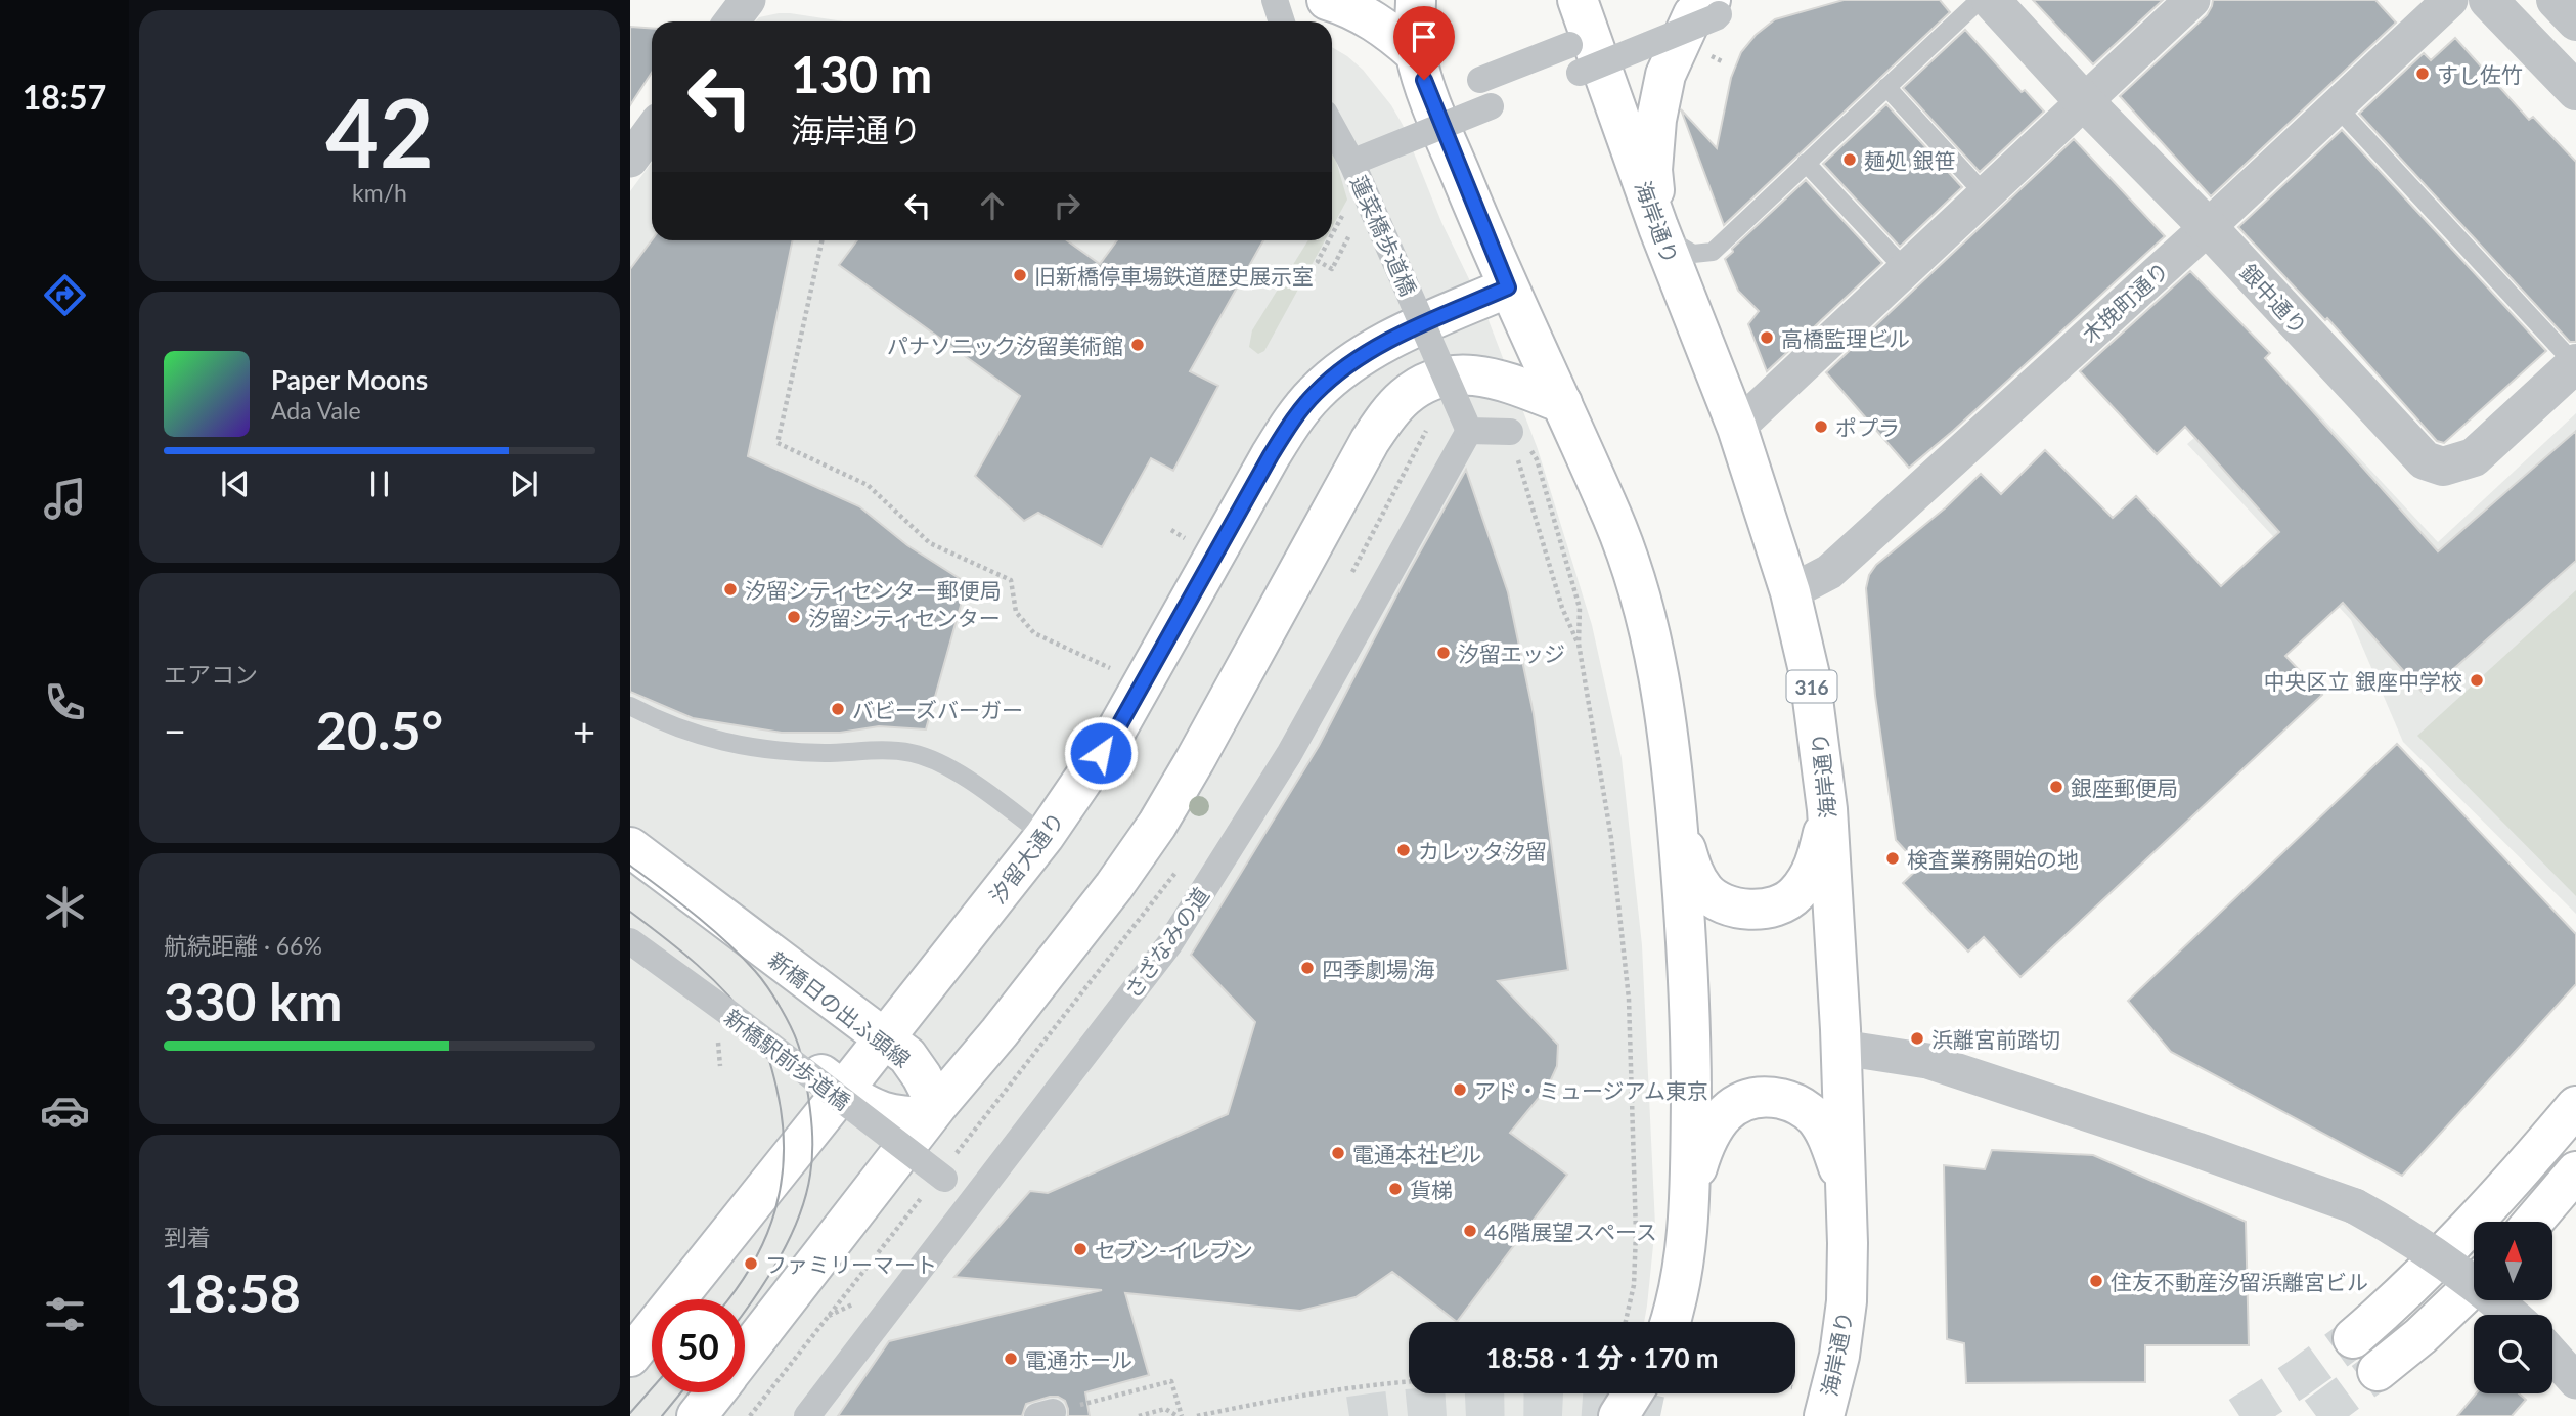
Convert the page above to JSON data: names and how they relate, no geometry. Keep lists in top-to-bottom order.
{
  "streets": {
    "main road": [
      "海岸通り",
      "316",
      "汐留大通り",
      "新橋日の出ふ頭線"
    ],
    "street": [
      "蓮菜橋歩道橋",
      "銀中通り",
      "木挽町通り",
      "さざなみの道",
      "新橋駅前歩道橋"
    ]
  },
  "crossings": [
    ["海岸通り", "木挽町通り"],
    ["蓮菜橋歩道橋", "さざなみの道"],
    ["銀中通り", "木挽町通り"],
    ["汐留大通り", "新橋日の出ふ頭線"],
    ["さざなみの道", "新橋駅前歩道橋"]
  ],
  "places": [
    "すし佐竹",
    "麺処 銀笹",
    "旧新橋停車場鉄道歴史展示室",
    "高橋監理ビル",
    "パナソニック汐留美術館",
    "ポプラ",
    "汐留シティセンター郵便局",
    "汐留シティセンター",
    "汐留エッジ",
    "中央区立 銀座中学校",
    "バビーズバーガー",
    "銀座郵便局",
    "カレッタ汐留",
    "検査業務開始の地",
    "四季劇場 海",
    "浜離宮前踏切",
    "アド・ミュージアム東京",
    "電通本社ビル",
    "貨梯",
    "46階展望スペース",
    "セブン-イレブン",
    "ファミリーマート",
    "住友不動産汐留浜離宮ビル",
    "電通ホール"
  ],
  "north": "top",
  "page": {
    "tabs": "18:57",
    "tile": [
      ["42", "km/h"],
      "エアコン",
      ["航続距離 · 66%", "330 km"],
      ["到着", "18:58"]
    ],
    "turn": ["130 m", "海岸通り"],
    "song": ["Paper Moons", "Ada Vale"],
    "heat": ["−", "20.5°", "+"],
    "limit": "50",
    "trip": "18:58 · 1 分 · 170 m"
  }
}
